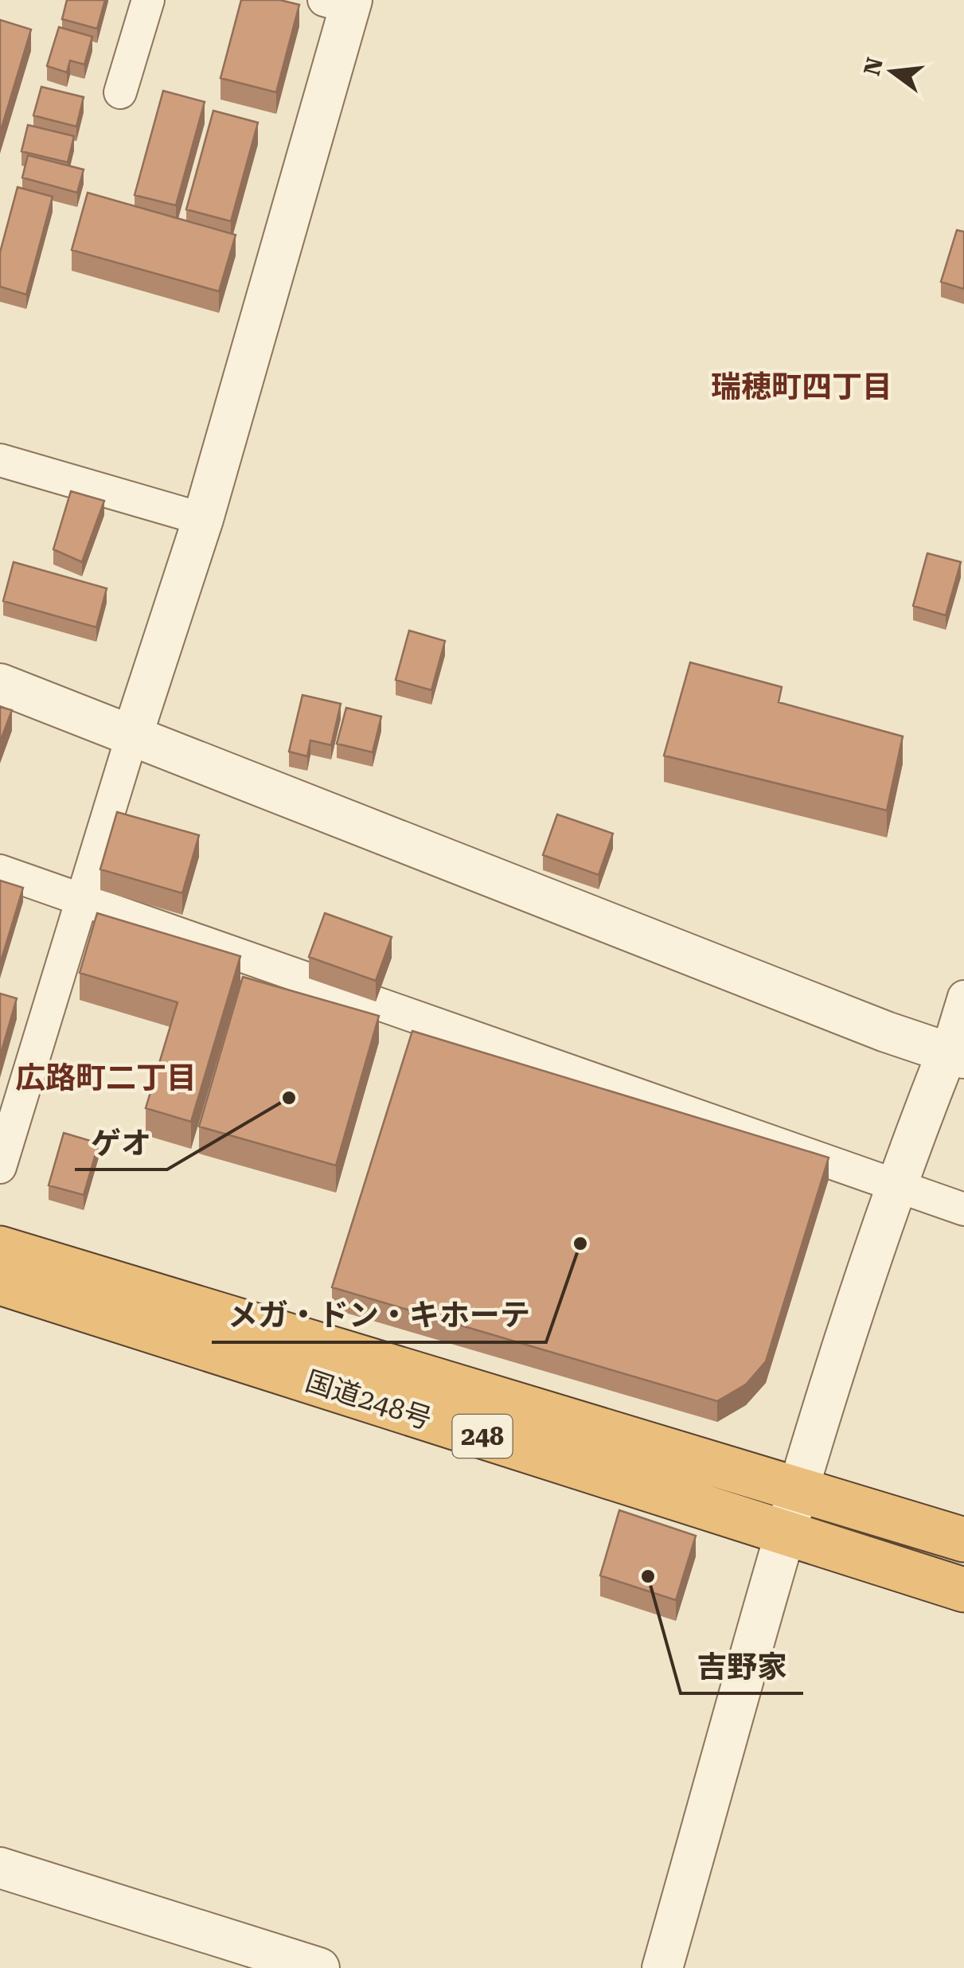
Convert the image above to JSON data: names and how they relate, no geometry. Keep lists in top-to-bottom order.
{
  "streets": {
    "highway": ["国道248号", "248"]
  },
  "districts": ["瑞穂町四丁目", "広路町二丁目"],
  "places": ["ゲオ", "メガ・ドン・キホーテ", "吉野家"],
  "north": "left"
}
